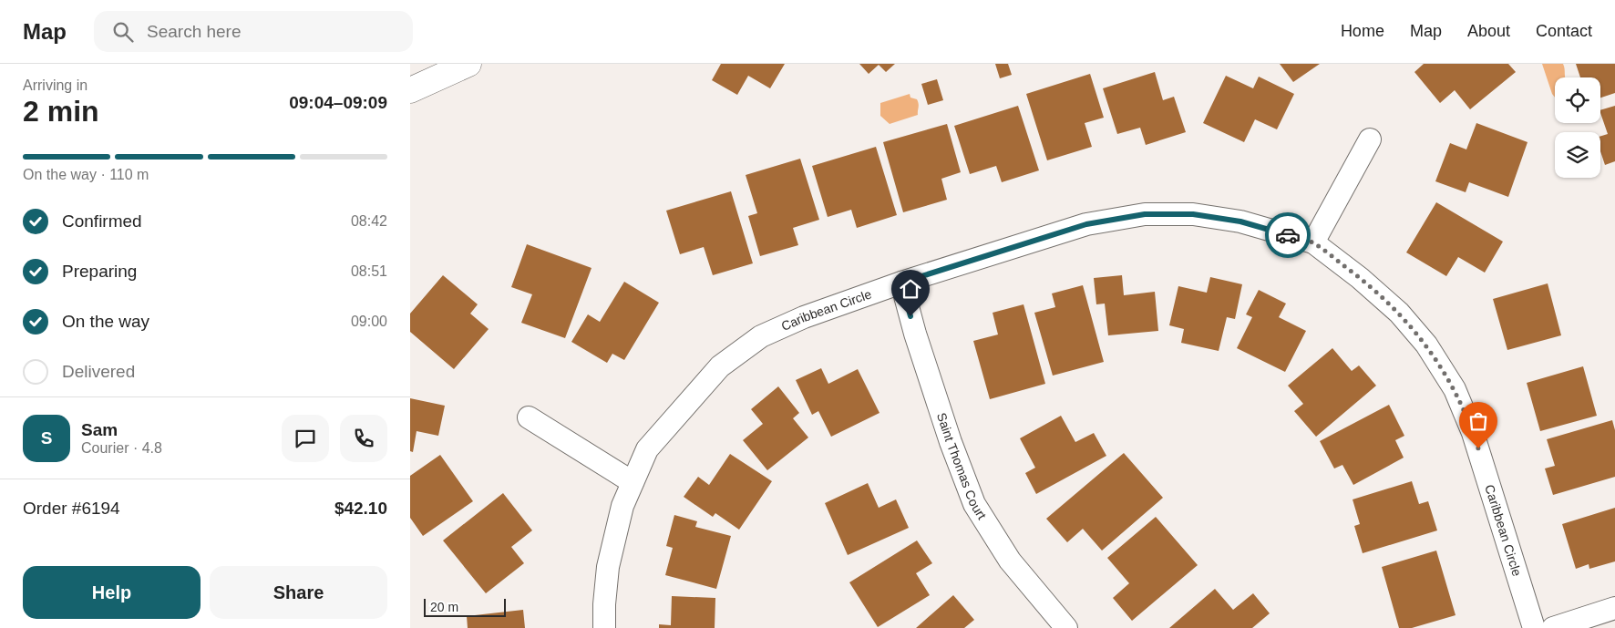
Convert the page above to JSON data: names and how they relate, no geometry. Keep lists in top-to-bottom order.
{
  "streets": {
    "street": ["Caribbean Circle", "Saint Thomas Court"]
  },
  "crossings": [
    ["Caribbean Circle", "Saint Thomas Court"]
  ],
  "scale_bar": "20 m",
  "page": {
    "header": "Map",
    "search": "Search here",
    "nav": [
      "Home",
      "Map",
      "About",
      "Contact"
    ],
    "heading": ["2 min", "Arriving in", "09:04–09:09"],
    "panel": [
      "Sam",
      "Courier · 4.8",
      "Order #6194",
      "$42.10"
    ],
    "bar": "On the way · 110 m",
    "list": [
      ["Confirmed", "08:42"],
      ["Preparing", "08:51"],
      ["On the way", "09:00"],
      "Delivered"
    ],
    "round": "S",
    "buttons": ["Help", "Share"],
    "scale": "20 m"
  }
}
